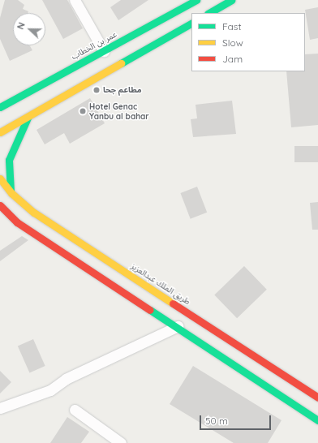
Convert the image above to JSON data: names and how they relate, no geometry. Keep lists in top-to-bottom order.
{
  "streets": {
    "main road": ["عمر بن الخطاب", "طريق الملك عبدالعزيز"]
  },
  "places": ["مطاعم جحا", "Hotel Genac Yanbu al bahar"],
  "legend": ["Fast", "Slow", "Jam"],
  "scale_bar": "50 m",
  "north": "left"
}
